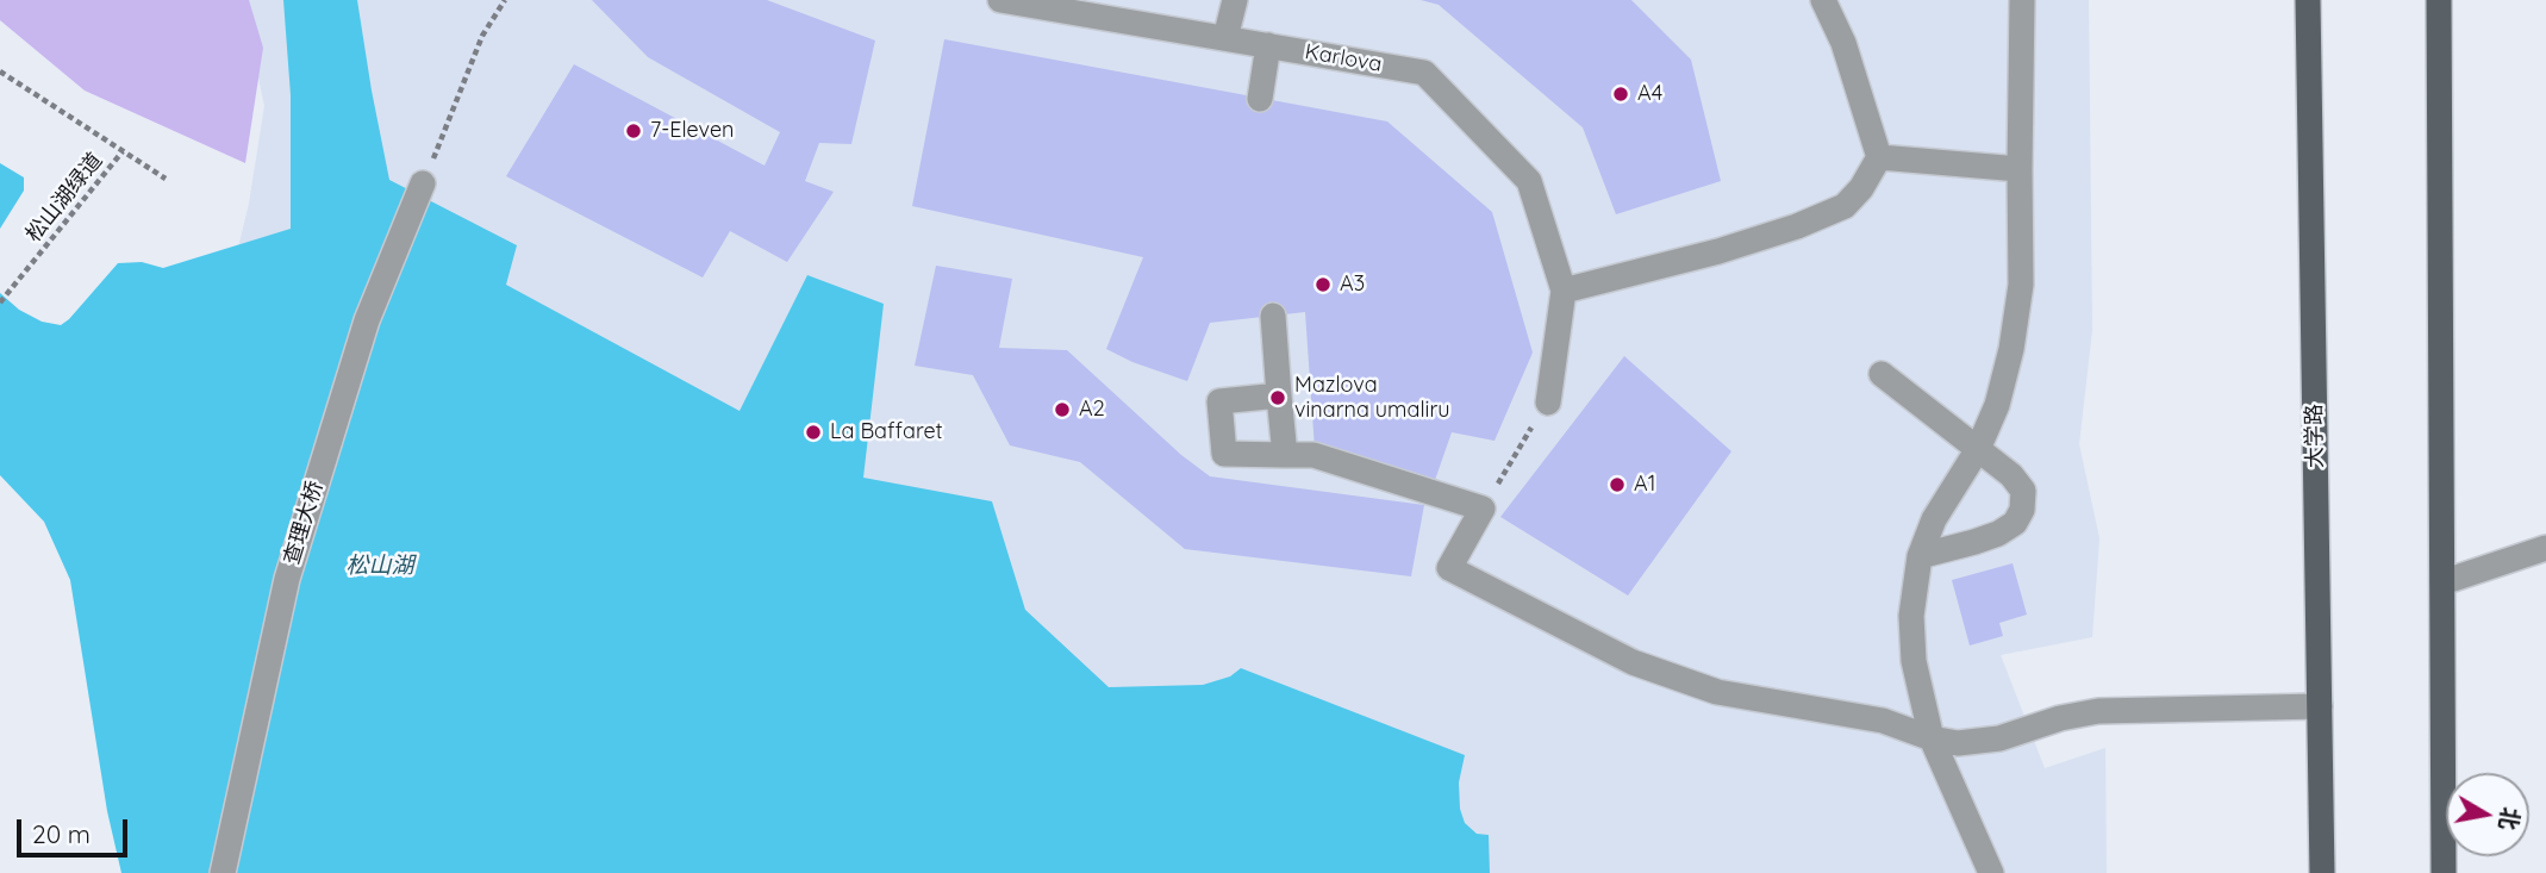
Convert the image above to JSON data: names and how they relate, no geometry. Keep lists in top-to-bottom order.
{
  "streets": {
    "main road": ["大学路"],
    "street": ["Karlova", "查理大桥"],
    "path": ["松山湖绿道"]
  },
  "water": ["松山湖"],
  "places": [
    "A4",
    "7-Eleven",
    "A3",
    "Mazlova vinarna umaliru",
    "A2",
    "La Baffaret",
    "A1"
  ],
  "scale_bar": "20 m",
  "north": "right"
}
